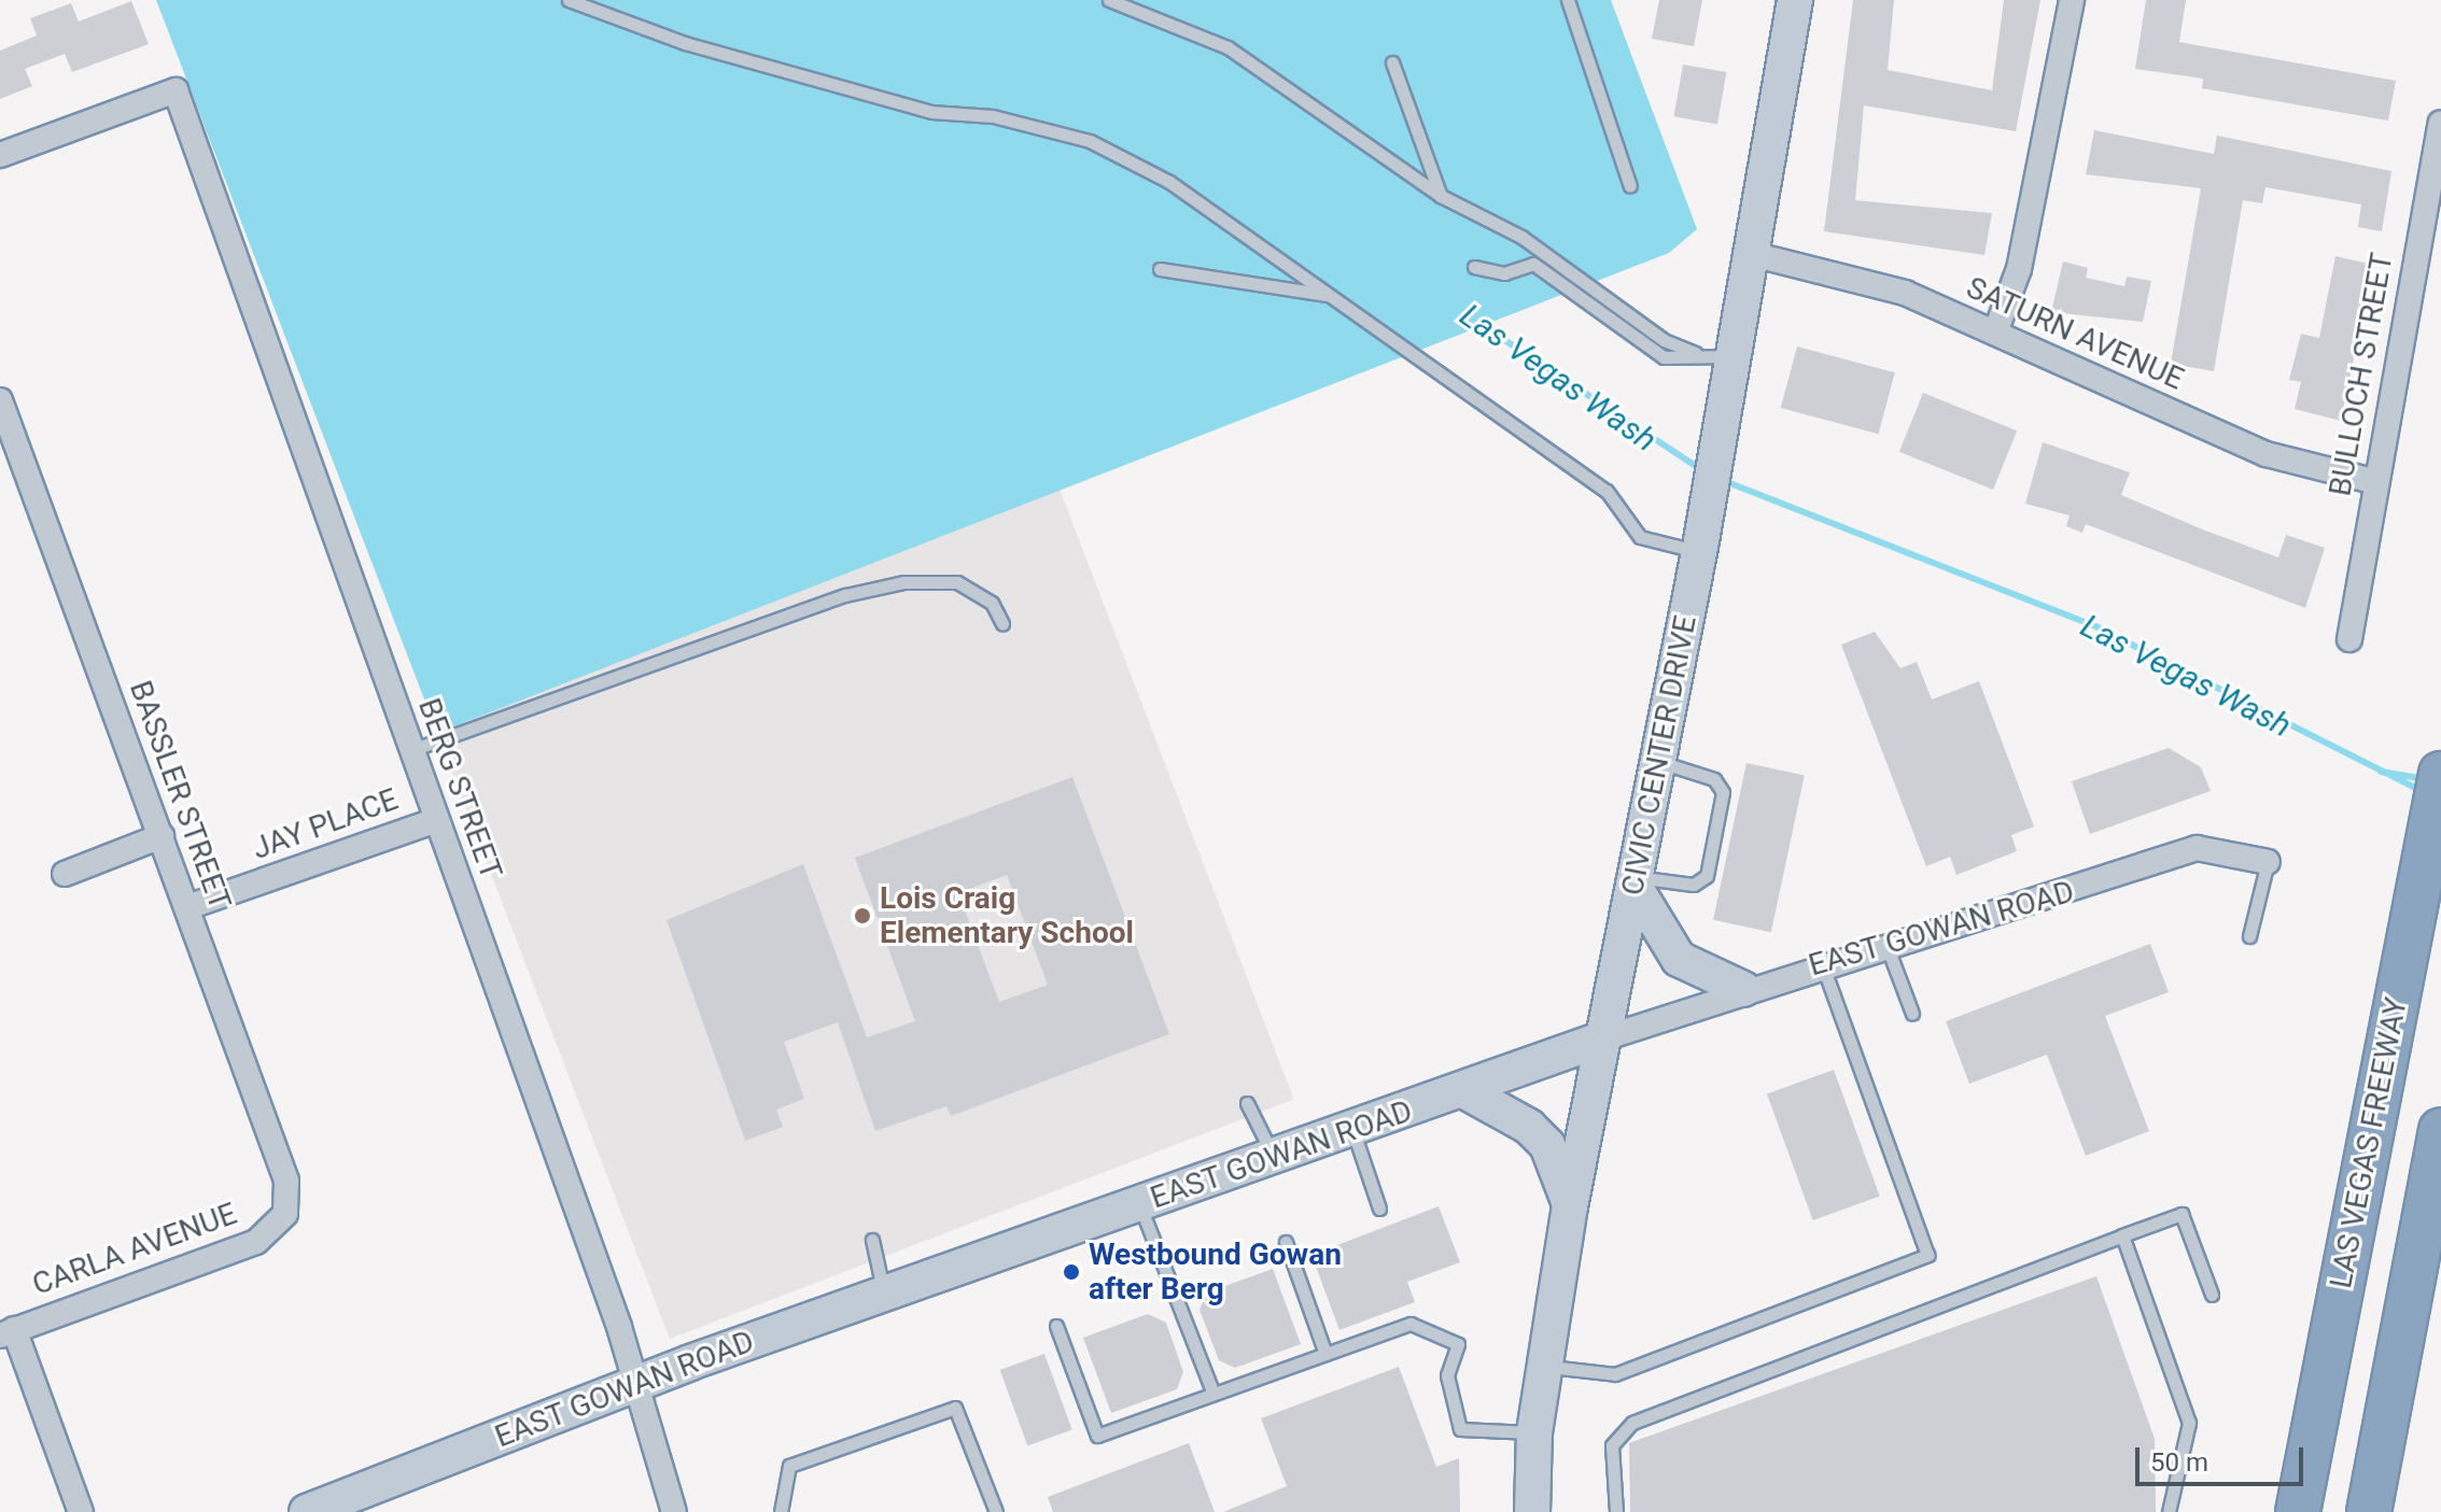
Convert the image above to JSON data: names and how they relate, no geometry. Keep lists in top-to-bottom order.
{
  "streets": {
    "highway": ["LAS VEGAS FREEWAY"],
    "street": [
      "SATURN AVENUE",
      "BULLOCH STREET",
      "CIVIC CENTER DRIVE",
      "BERG STREET",
      "BASSLER STREET",
      "JAY PLACE",
      "EAST GOWAN ROAD",
      "CARLA AVENUE"
    ]
  },
  "crossings": [
    ["SATURN AVENUE", "BULLOCH STREET"],
    ["SATURN AVENUE", "CIVIC CENTER DRIVE"],
    ["CIVIC CENTER DRIVE", "EAST GOWAN ROAD"],
    ["BERG STREET", "JAY PLACE"],
    ["BERG STREET", "EAST GOWAN ROAD"],
    ["BASSLER STREET", "JAY PLACE"],
    ["BASSLER STREET", "CARLA AVENUE"]
  ],
  "water": ["Las Vegas Wash"],
  "places": ["Lois Craig Elementary School", "Westbound Gowan after Berg"],
  "scale_bar": "50 m"
}
